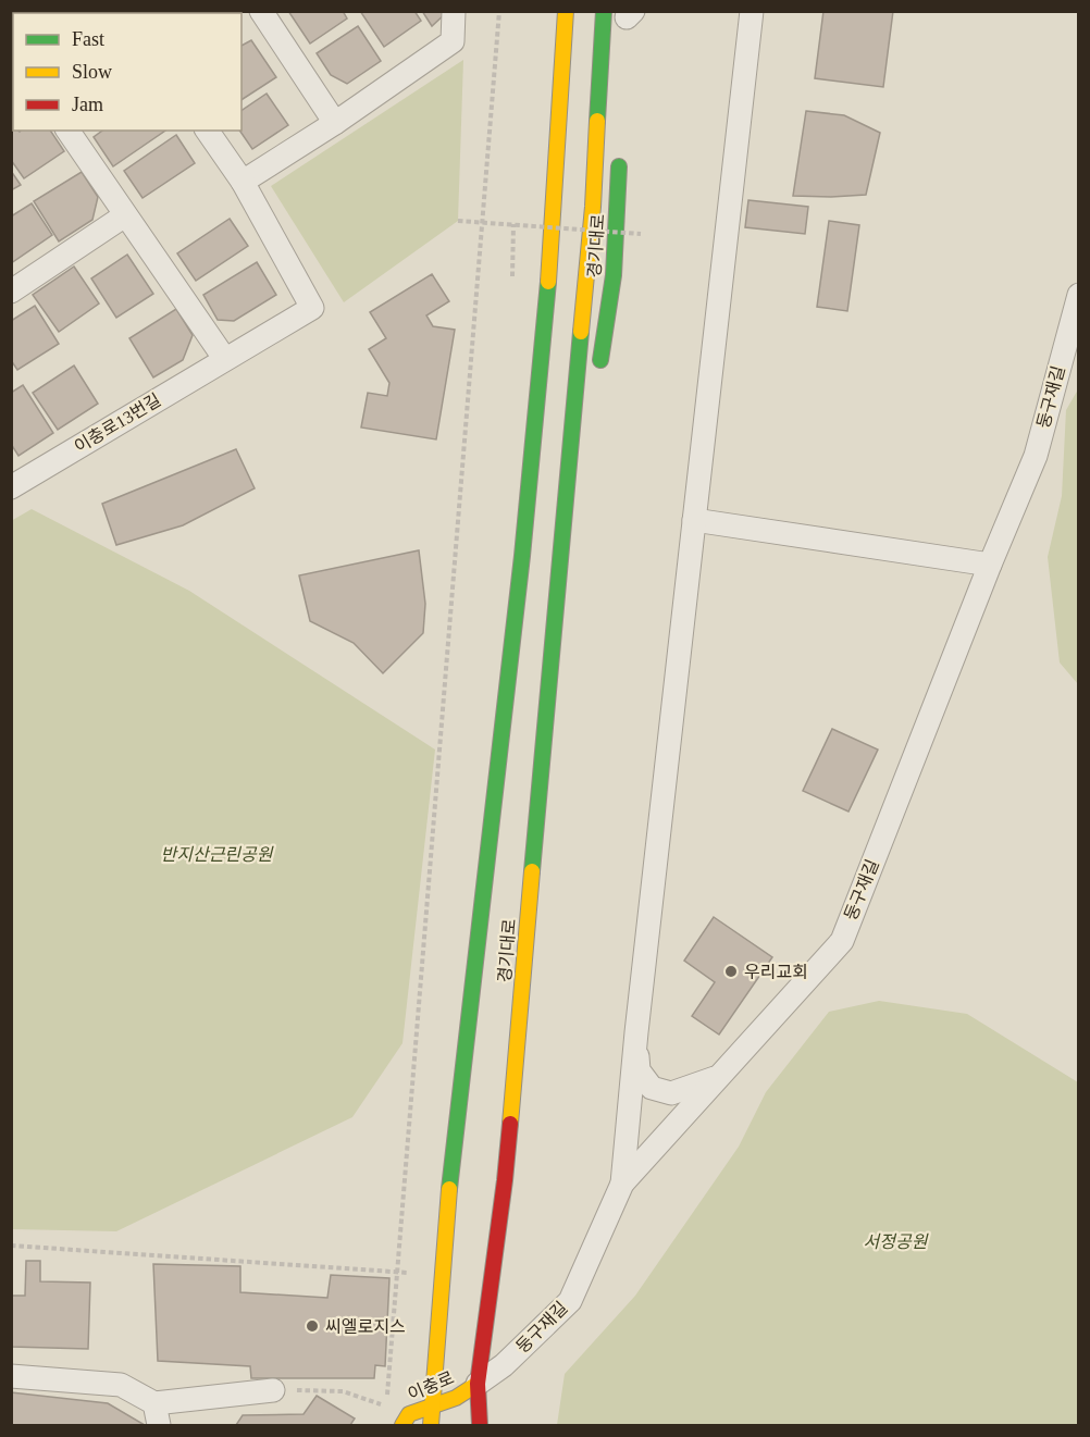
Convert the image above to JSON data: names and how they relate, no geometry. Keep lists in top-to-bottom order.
{
  "streets": {
    "main road": ["경기대로", "이충로"],
    "street": ["둥구재길", "이충로13번길"]
  },
  "crossings": [
    ["경기대로", "둥구재길"],
    ["경기대로", "이충로"],
    ["둥구재길", "이충로"]
  ],
  "parks": ["반지산근린공원", "서정공원"],
  "places": ["우리교회", "씨엘로지스"],
  "legend": ["Fast", "Slow", "Jam"]
}
